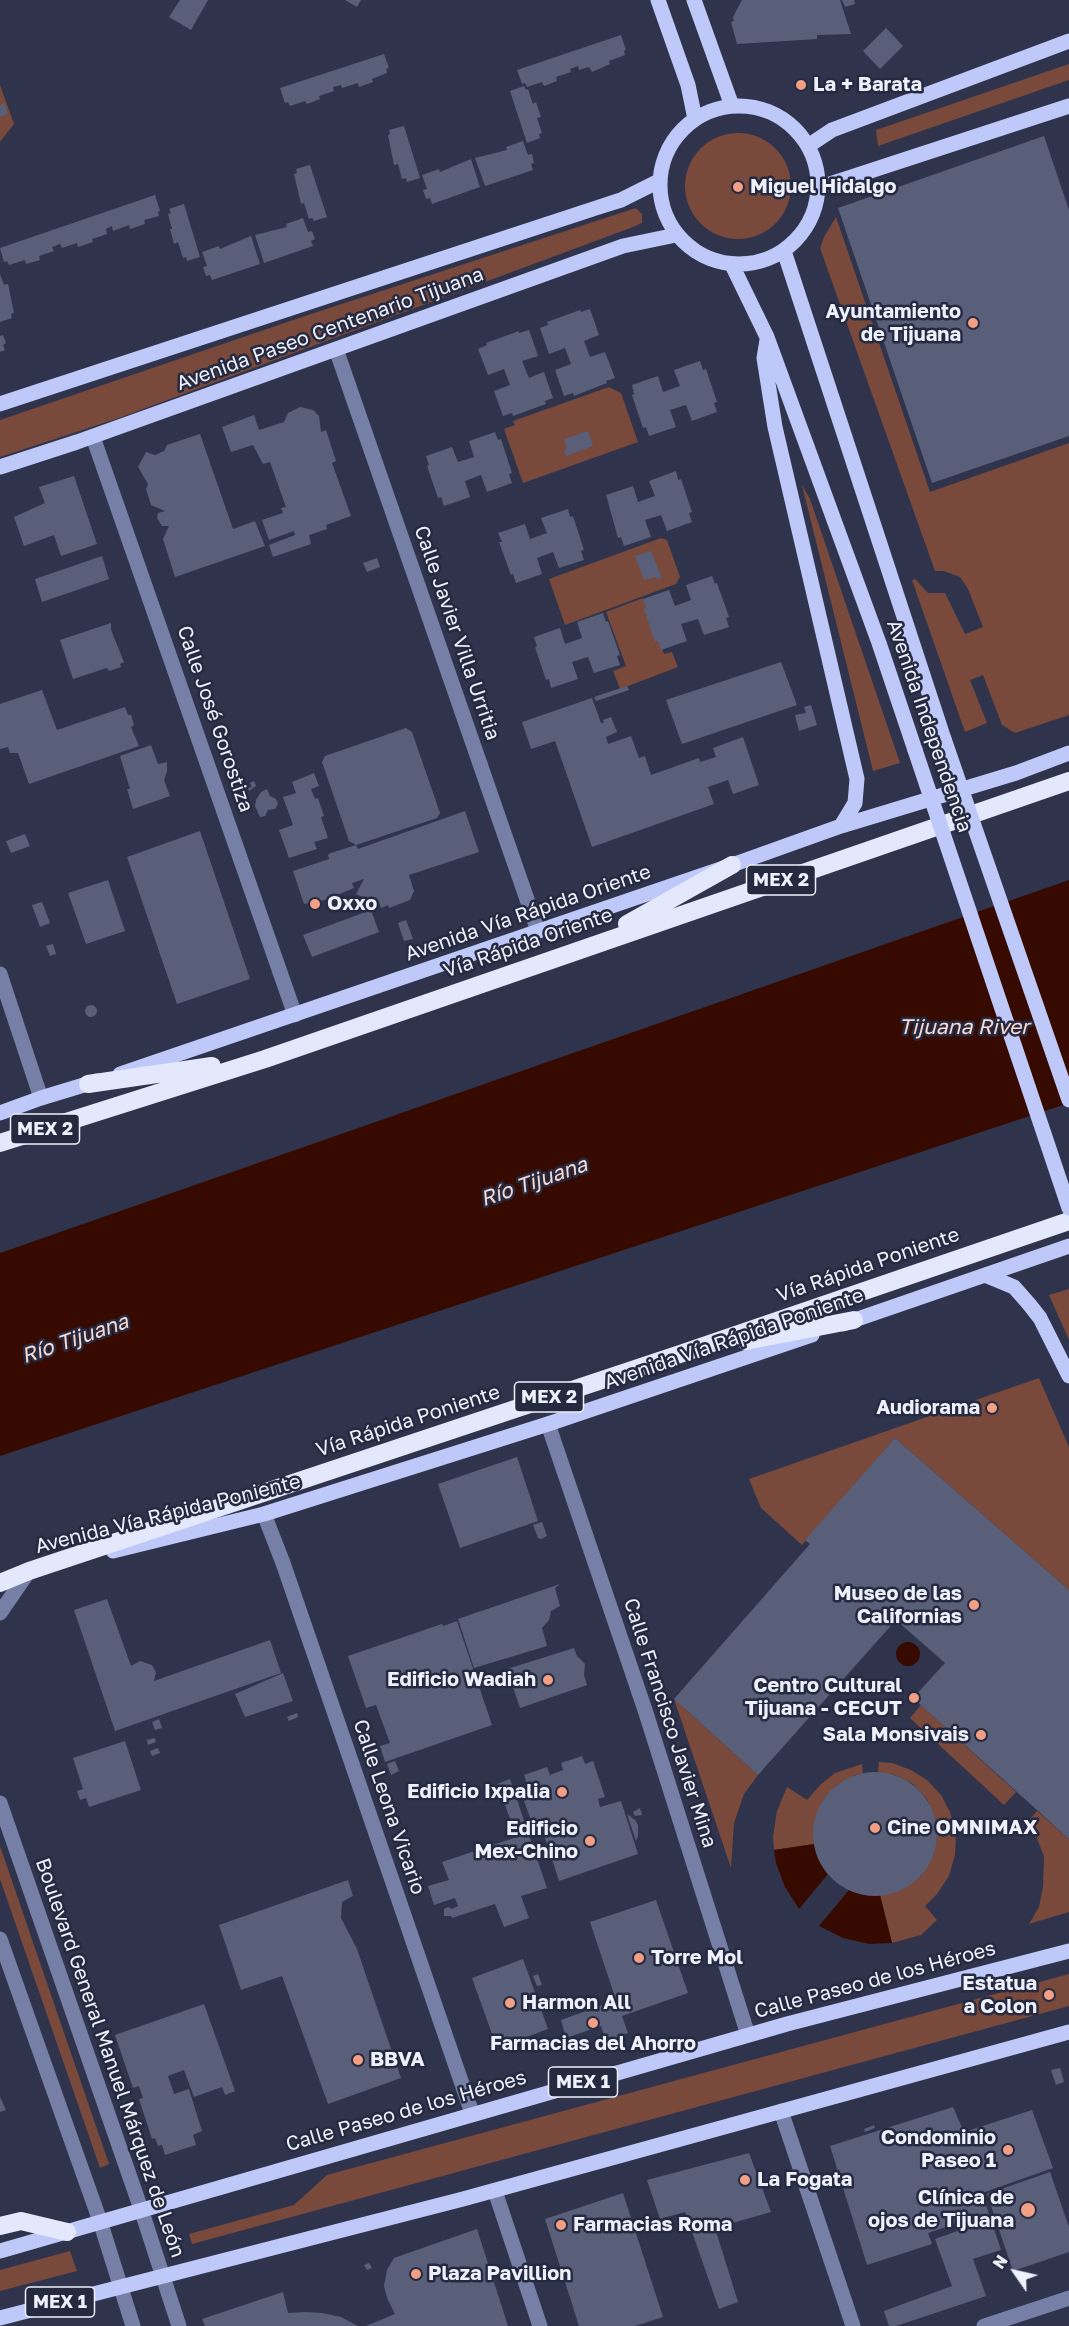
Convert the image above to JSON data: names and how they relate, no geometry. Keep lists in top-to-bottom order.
{
  "streets": {
    "highway": ["MEX 2", "Vía Rápida Oriente", "Vía Rápida Poniente"],
    "main road": [
      "Avenida Paseo Centenario Tijuana",
      "Avenida Independencia",
      "Avenida Vía Rápida Oriente",
      "Avenida Vía Rápida Poniente",
      "Calle Paseo de los Héroes",
      "MEX 1"
    ],
    "street": [
      "Calle Javier Villa Urritia",
      "Calle José Gorostiza",
      "Calle Francisco Javier Mina",
      "Calle Leona Vicario",
      "Boulevard General Manuel Márquez de León"
    ]
  },
  "crossings": [
    ["Avenida Paseo Centenario Tijuana", "Calle Javier Villa Urritia"],
    ["Avenida Paseo Centenario Tijuana", "Calle José Gorostiza"],
    ["Avenida Paseo Centenario Tijuana", "Avenida Independencia"],
    ["Calle Javier Villa Urritia", "Avenida Vía Rápida Oriente"],
    ["Calle José Gorostiza", "Avenida Vía Rápida Oriente"],
    ["Vía Rápida Poniente", "Avenida Vía Rápida Poniente"],
    ["Avenida Vía Rápida Poniente", "Calle Francisco Javier Mina"],
    ["Avenida Vía Rápida Poniente", "Calle Leona Vicario"],
    ["Calle Francisco Javier Mina", "Calle Paseo de los Héroes"],
    ["Calle Leona Vicario", "Calle Paseo de los Héroes"],
    ["Calle Paseo de los Héroes", "Boulevard General Manuel Márquez de León"],
    ["Boulevard General Manuel Márquez de León", "MEX 1"]
  ],
  "water": ["Tijuana River", "Río Tijuana"],
  "places": [
    "La + Barata",
    "Miguel Hidalgo",
    "Ayuntamiento de Tijuana",
    "Oxxo",
    "Audiorama",
    "Museo de las Californias",
    "Edificio Wadiah",
    "Centro Cultural Tijuana - CECUT",
    "Sala Monsivais",
    "Edificio Ixpalia",
    "Cine OMNIMAX",
    "Edificio Mex-Chino",
    "Torre Mol",
    "Estatua a Colon",
    "Harmon All",
    "Farmacias del Ahorro",
    "BBVA",
    "Condominio Paseo 1",
    "La Fogata",
    "Clínica de ojos de Tijuana",
    "Farmacias Roma",
    "Plaza Pavillion"
  ],
  "north": "top left"
}
